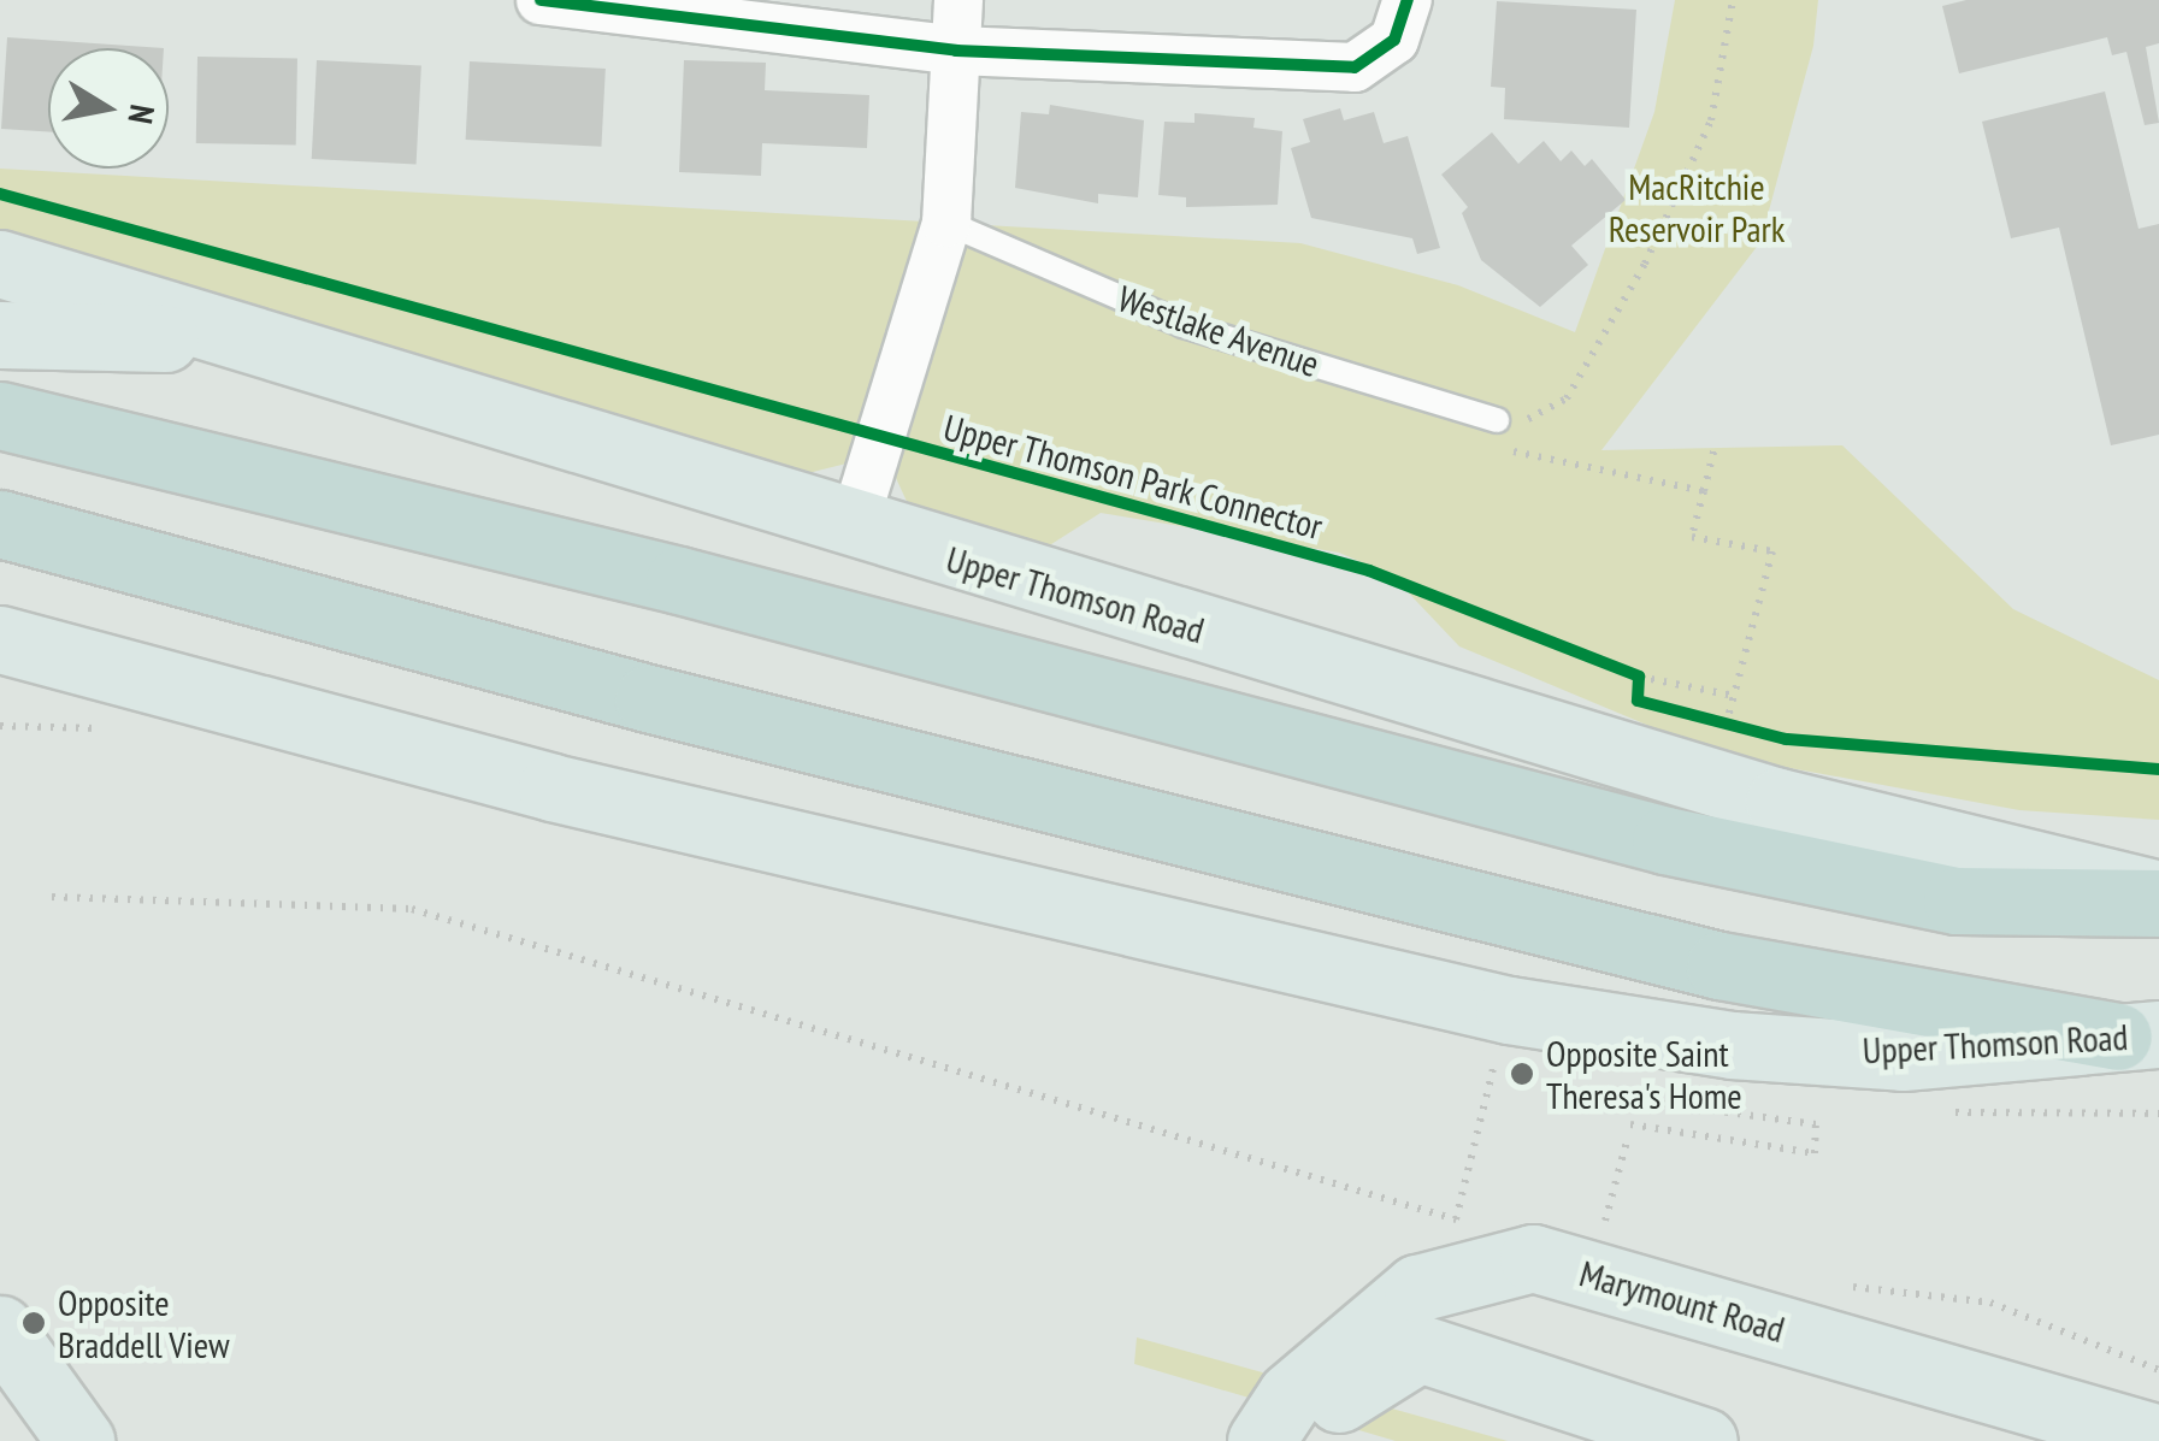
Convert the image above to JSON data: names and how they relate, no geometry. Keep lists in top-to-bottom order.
{
  "streets": {
    "main road": ["Upper Thomson Road", "Marymount Road"],
    "lane": ["Westlake Avenue"],
    "cycle path": ["Upper Thomson Park Connector"]
  },
  "parks": ["MacRitchie Reservoir Park"],
  "places": ["Opposite Saint Theresa's Home", "Opposite Braddell View"],
  "north": "right"
}
